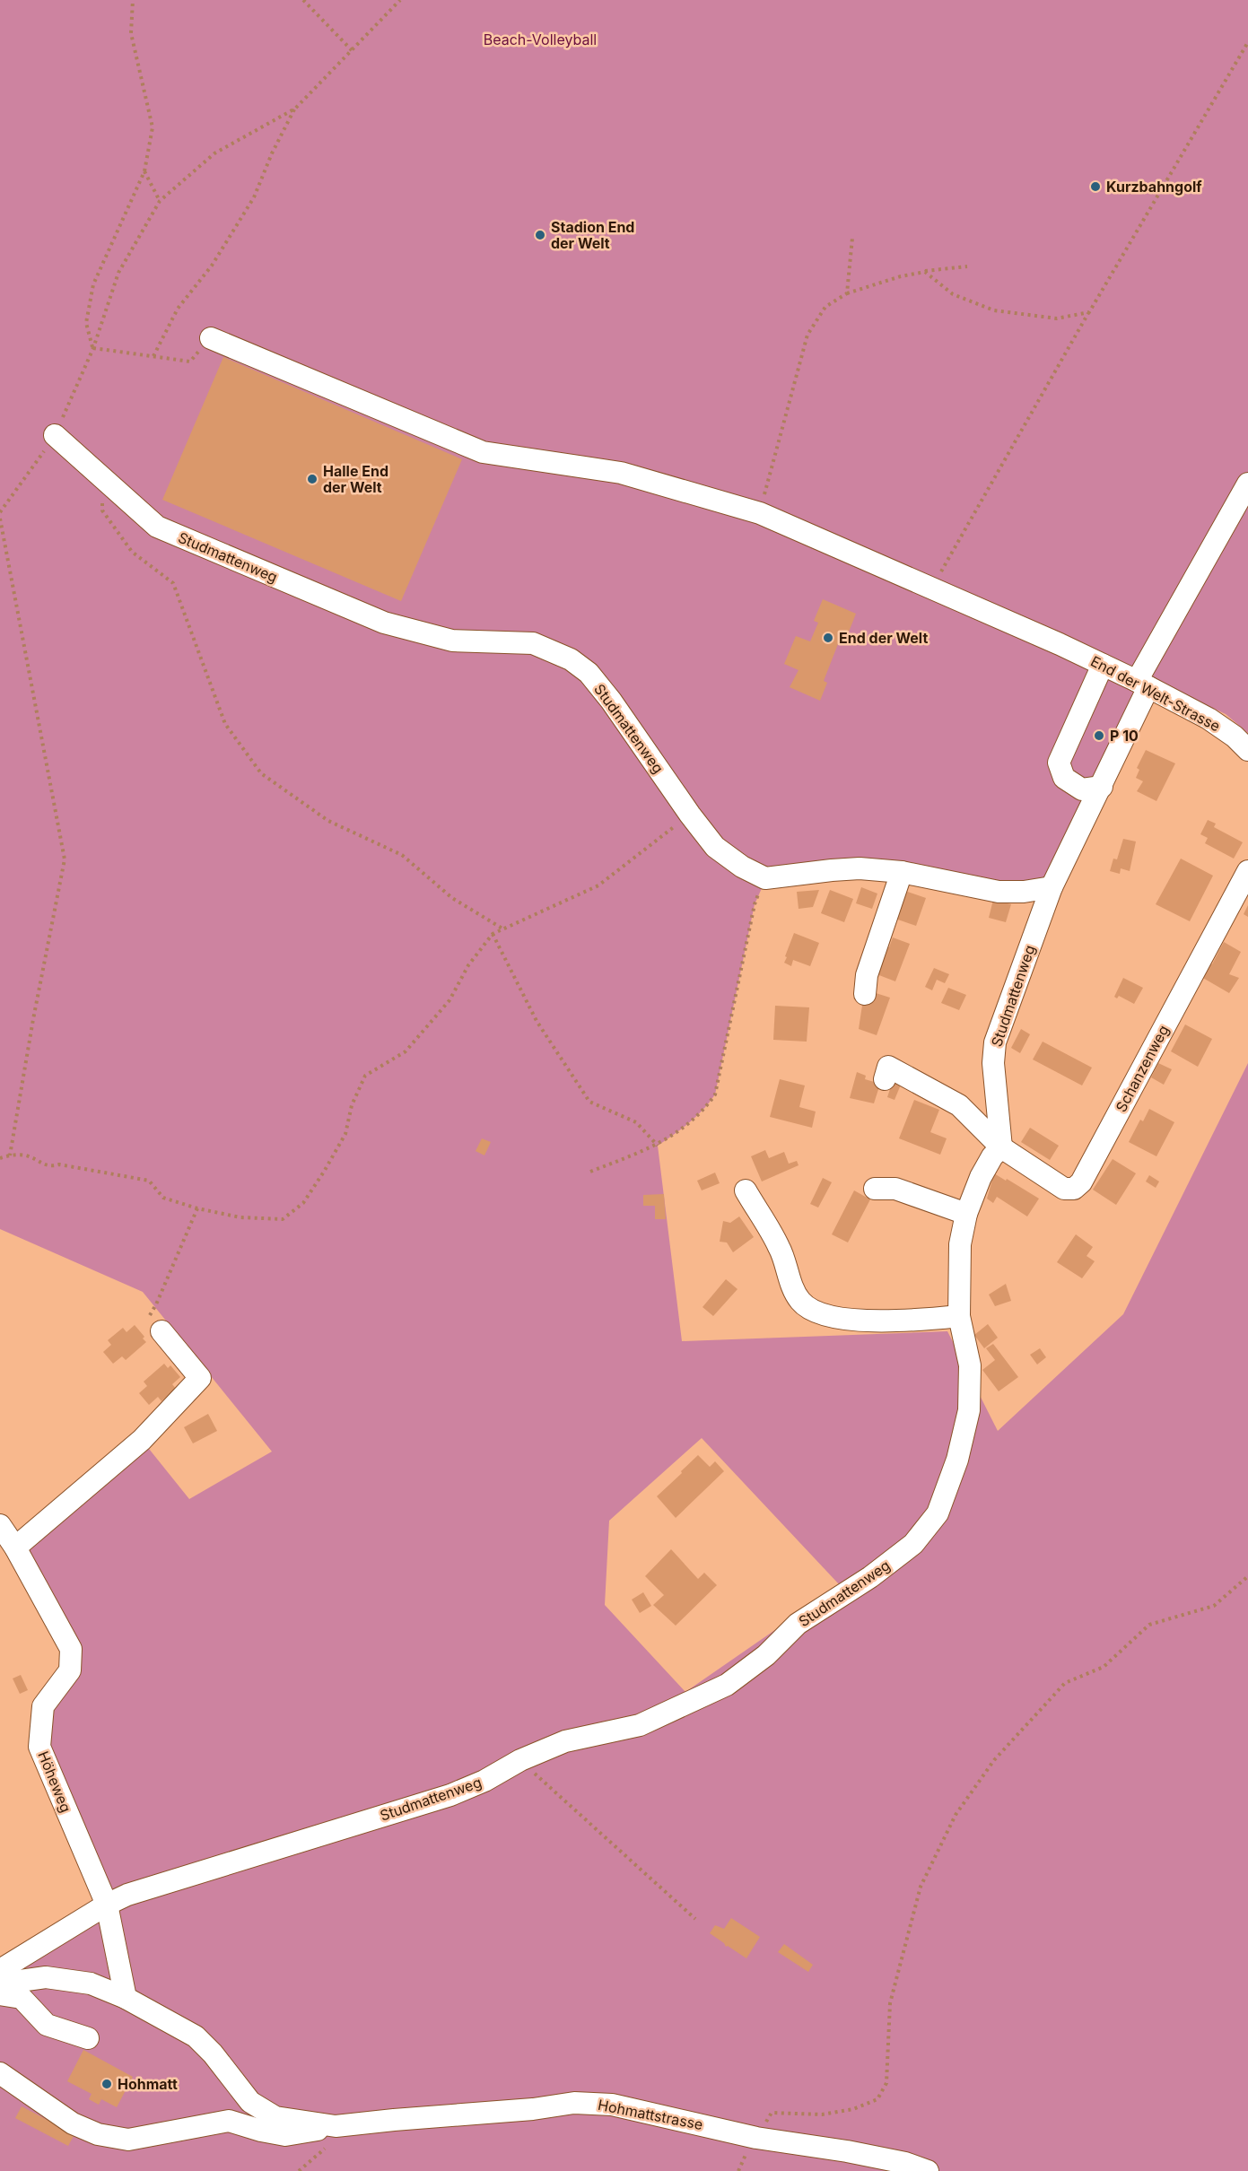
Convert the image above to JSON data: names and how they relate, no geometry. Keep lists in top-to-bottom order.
{
  "streets": {
    "street": [
      "Studmattenweg",
      "End der Welt-Strasse",
      "Schanzenweg",
      "Höheweg",
      "Hohmattstrasse"
    ]
  },
  "crossings": [
    ["Studmattenweg", "End der Welt-Strasse"],
    ["Studmattenweg", "Schanzenweg"],
    ["Studmattenweg", "Höheweg"],
    ["Höheweg", "Hohmattstrasse"]
  ],
  "parks": ["Beach-Volleyball"],
  "places": [
    "Kurzbahngolf",
    "Stadion End der Welt",
    "Halle End der Welt",
    "End der Welt",
    "P 10",
    "Hohmatt"
  ]
}
